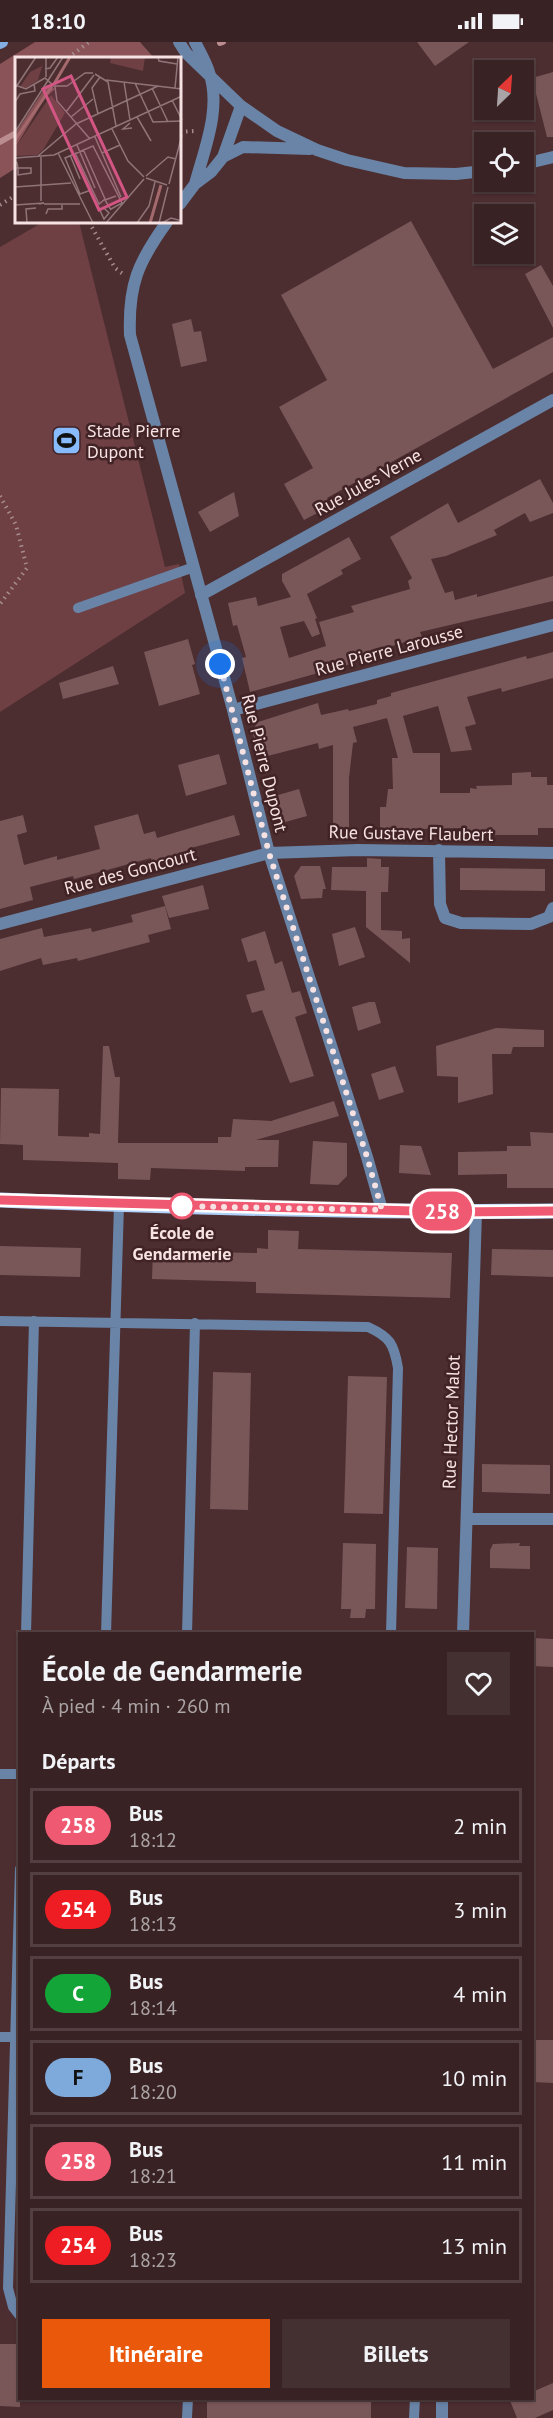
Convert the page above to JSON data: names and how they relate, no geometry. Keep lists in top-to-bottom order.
{
  "streets": {
    "street": [
      "Rue Jules Verne",
      "Rue Pierre Larousse",
      "Rue Pierre Dupont",
      "Rue Gustave Flaubert",
      "Rue des Goncourt",
      "Rue Hector Malot"
    ]
  },
  "crossings": [
    ["Rue Jules Verne", "Rue Pierre Dupont"],
    ["Rue Pierre Larousse", "Rue Pierre Dupont"],
    ["Rue Pierre Dupont", "Rue Gustave Flaubert"],
    ["Rue Pierre Dupont", "Rue des Goncourt"],
    ["Rue Gustave Flaubert", "Rue des Goncourt"]
  ],
  "places": {
    "sports": ["Stade Pierre Dupont"],
    "other": ["École de Gendarmerie"]
  },
  "lines": ["bus line 258"],
  "north": "top right",
  "page": {
    "status": "18:10",
    "on_map": "258",
    "heading": [
      ["École de Gendarmerie", "À pied · 4 min · 260 m"],
      "Départs"
    ],
    "list": [
      {
        "mark": "258",
        "name": "Bus",
        "note": "18:12",
        "value": "2 min"
      },
      {
        "mark": "254",
        "name": "Bus",
        "note": "18:13",
        "value": "3 min"
      },
      {
        "mark": "C",
        "name": "Bus",
        "note": "18:14",
        "value": "4 min"
      },
      {
        "mark": "F",
        "name": "Bus",
        "note": "18:20",
        "value": "10 min"
      },
      {
        "mark": "258",
        "name": "Bus",
        "note": "18:21",
        "value": "11 min"
      },
      {
        "mark": "254",
        "name": "Bus",
        "note": "18:23",
        "value": "13 min"
      }
    ],
    "buttons": ["Itinéraire", "Billets"]
  }
}
